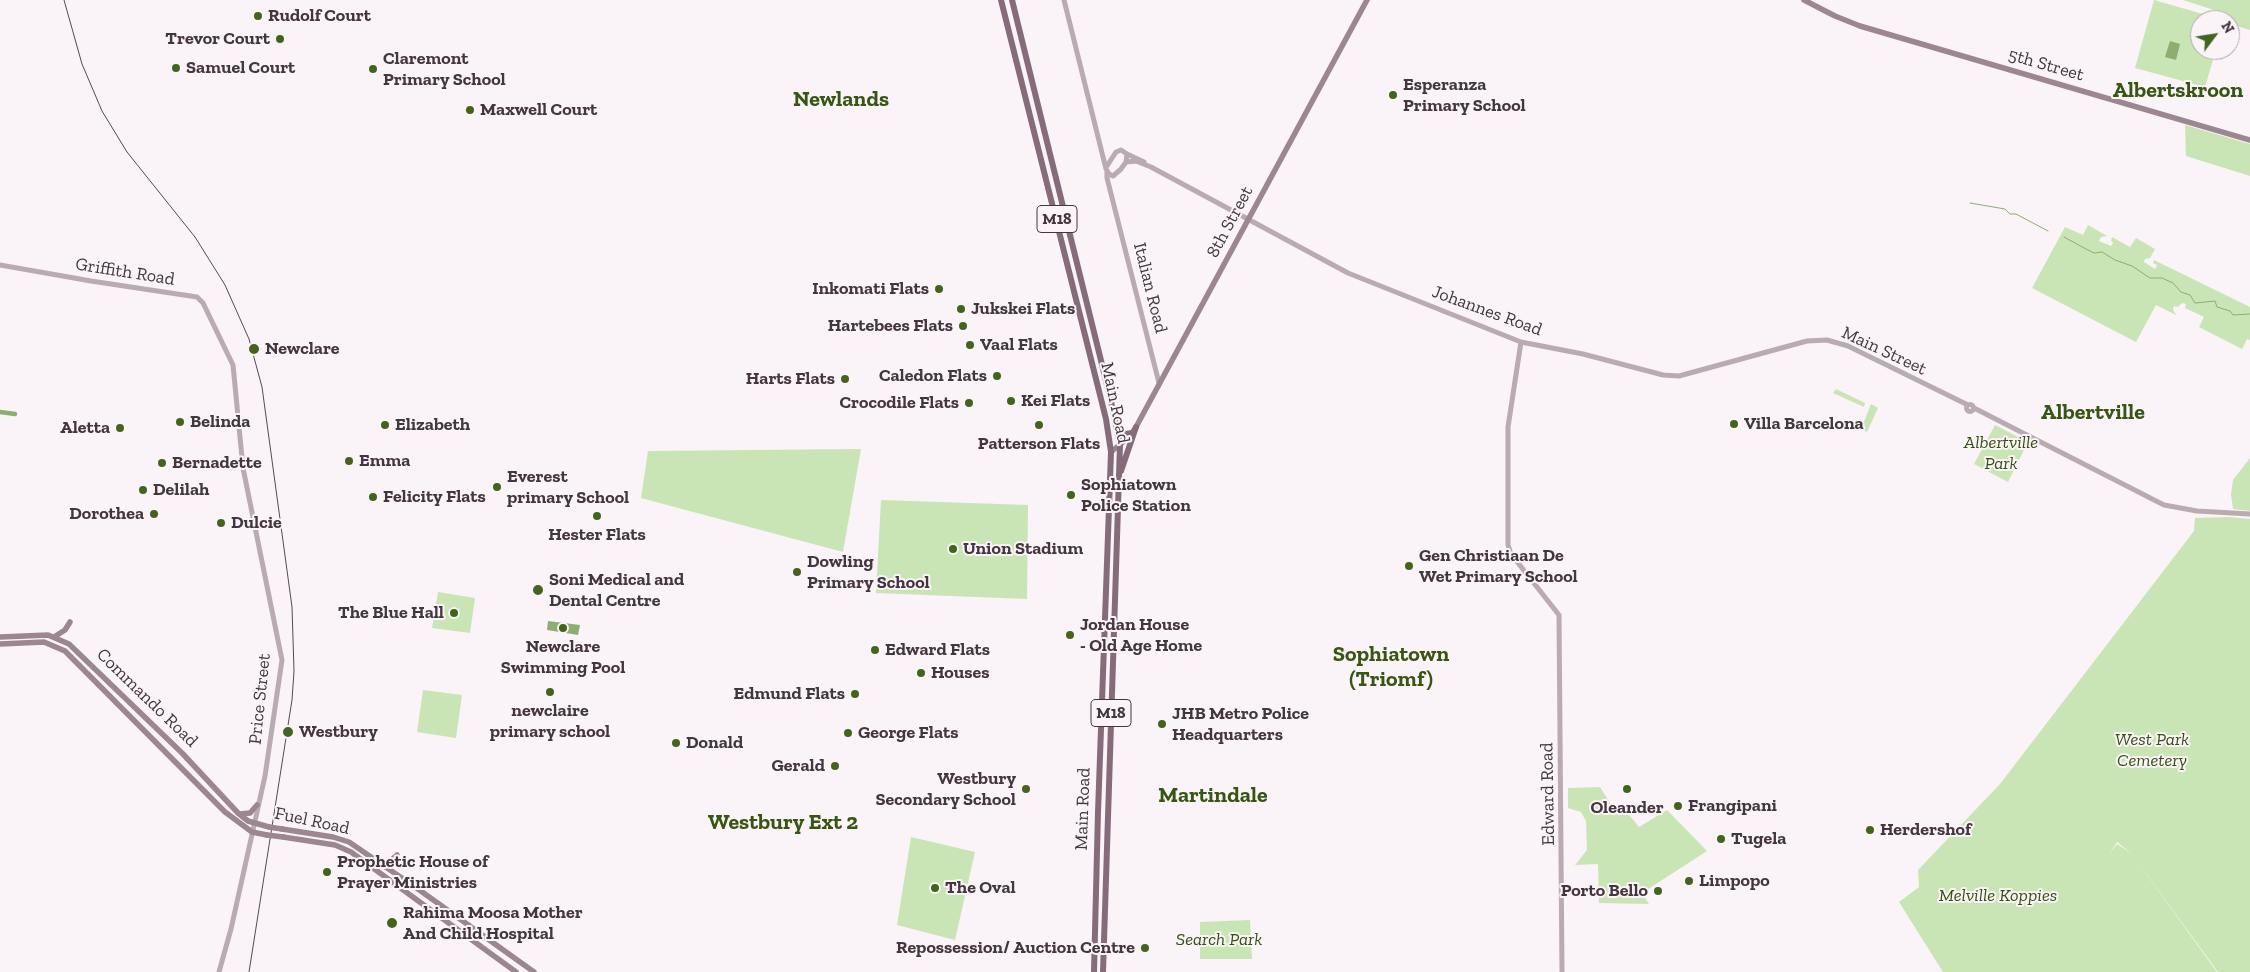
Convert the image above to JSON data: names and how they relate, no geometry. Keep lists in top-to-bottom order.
{
  "streets": {
    "main road": [
      "5th Street",
      "M18",
      "8th Street",
      "Main Road",
      "Commando Road",
      "Fuel Road"
    ],
    "street": [
      "Griffith Road",
      "Italian Road",
      "Johannes Road",
      "Main Street",
      "Price Street",
      "Edward Road"
    ]
  },
  "crossings": [
    ["8th Street", "Italian Road"],
    ["8th Street", "Johannes Road"],
    ["8th Street", "Main Road"],
    ["Griffith Road", "Price Street"],
    ["Johannes Road", "Main Street"],
    ["Johannes Road", "Edward Road"],
    ["Commando Road", "Price Street"],
    ["Commando Road", "Fuel Road"],
    ["Price Street", "Fuel Road"]
  ],
  "districts": [
    "Albertskroon",
    "Newlands",
    "Albertville",
    "Sophiatown (Triomf)",
    "Martindale",
    "Westbury Ext 2"
  ],
  "parks": [
    "Albertville Park",
    "West Park Cemetery",
    "Melville Koppies",
    "Search Park"
  ],
  "places": [
    "Rudolf Court",
    "Trevor Court",
    "Samuel Court",
    "Claremont Primary School",
    "Esperanza Primary School",
    "Maxwell Court",
    "Inkomati Flats",
    "Jukskei Flats",
    "Hartebees Flats",
    "Vaal Flats",
    "Newclare",
    "Caledon Flats",
    "Harts Flats",
    "Kei Flats",
    "Crocodile Flats",
    "Belinda",
    "Villa Barcelona",
    "Elizabeth",
    "Patterson Flats",
    "Aletta",
    "Emma",
    "Bernadette",
    "Everest primary School",
    "Delilah",
    "Sophiatown Police Station",
    "Felicity Flats",
    "Dorothea",
    "Hester Flats",
    "Dulcie",
    "Union Stadium",
    "Gen Christiaan De Wet Primary School",
    "Dowling Primary School",
    "Soni Medical and Dental Centre",
    "The Blue Hall",
    "Newclare Swimming Pool",
    "Jordan House - Old Age Home",
    "Edward Flats",
    "Houses",
    "newclaire primary school",
    "Edmund Flats",
    "JHB Metro Police Headquarters",
    "Westbury",
    "George Flats",
    "Donald",
    "Gerald",
    "Westbury Secondary School",
    "Oleander",
    "Frangipani",
    "Herdershof",
    "Tugela",
    "Prophetic House of Prayer Ministries",
    "Limpopo",
    "The Oval",
    "Porto Bello",
    "Rahima Moosa Mother And Child Hospital",
    "Repossession/ Auction Centre"
  ],
  "north": "top right"
}
